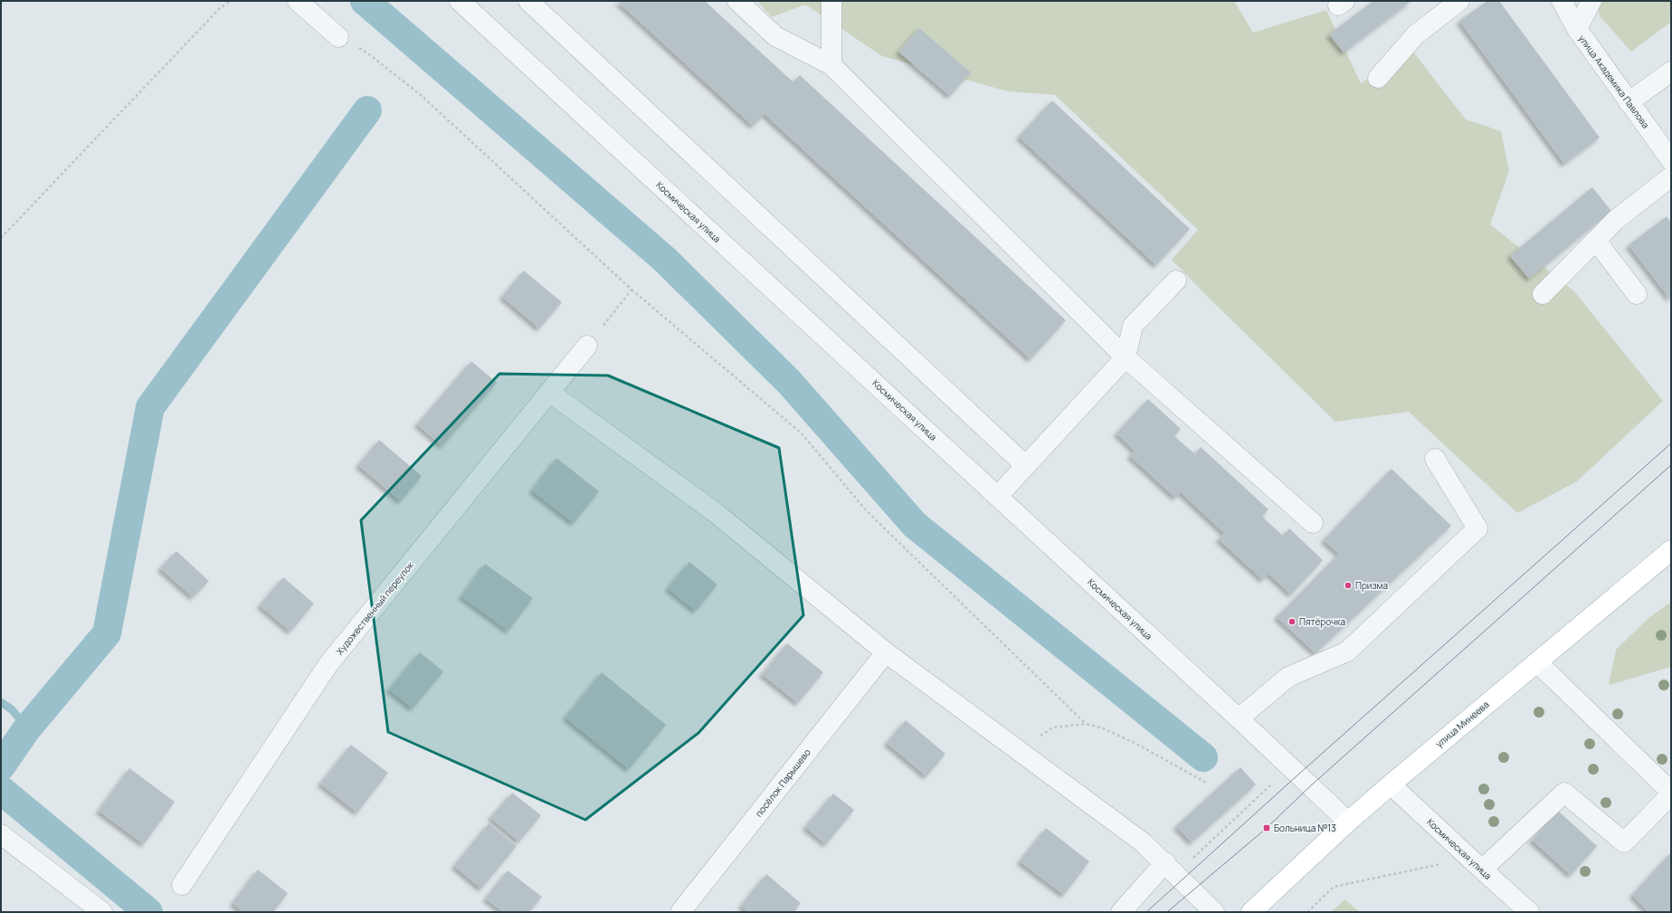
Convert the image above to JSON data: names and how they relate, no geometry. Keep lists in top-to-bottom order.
{
  "streets": {
    "main road": ["улица Минеева"],
    "street": [
      "улица Академика Павлова",
      "Космическая улица",
      "Художественный переулок",
      "посёлок Парышево"
    ]
  },
  "crossings": [
    ["Космическая улица", "улица Минеева"]
  ],
  "places": {
    "other": ["Призма", "Пятёрочка"],
    "transit": ["Больница №13"]
  }
}
